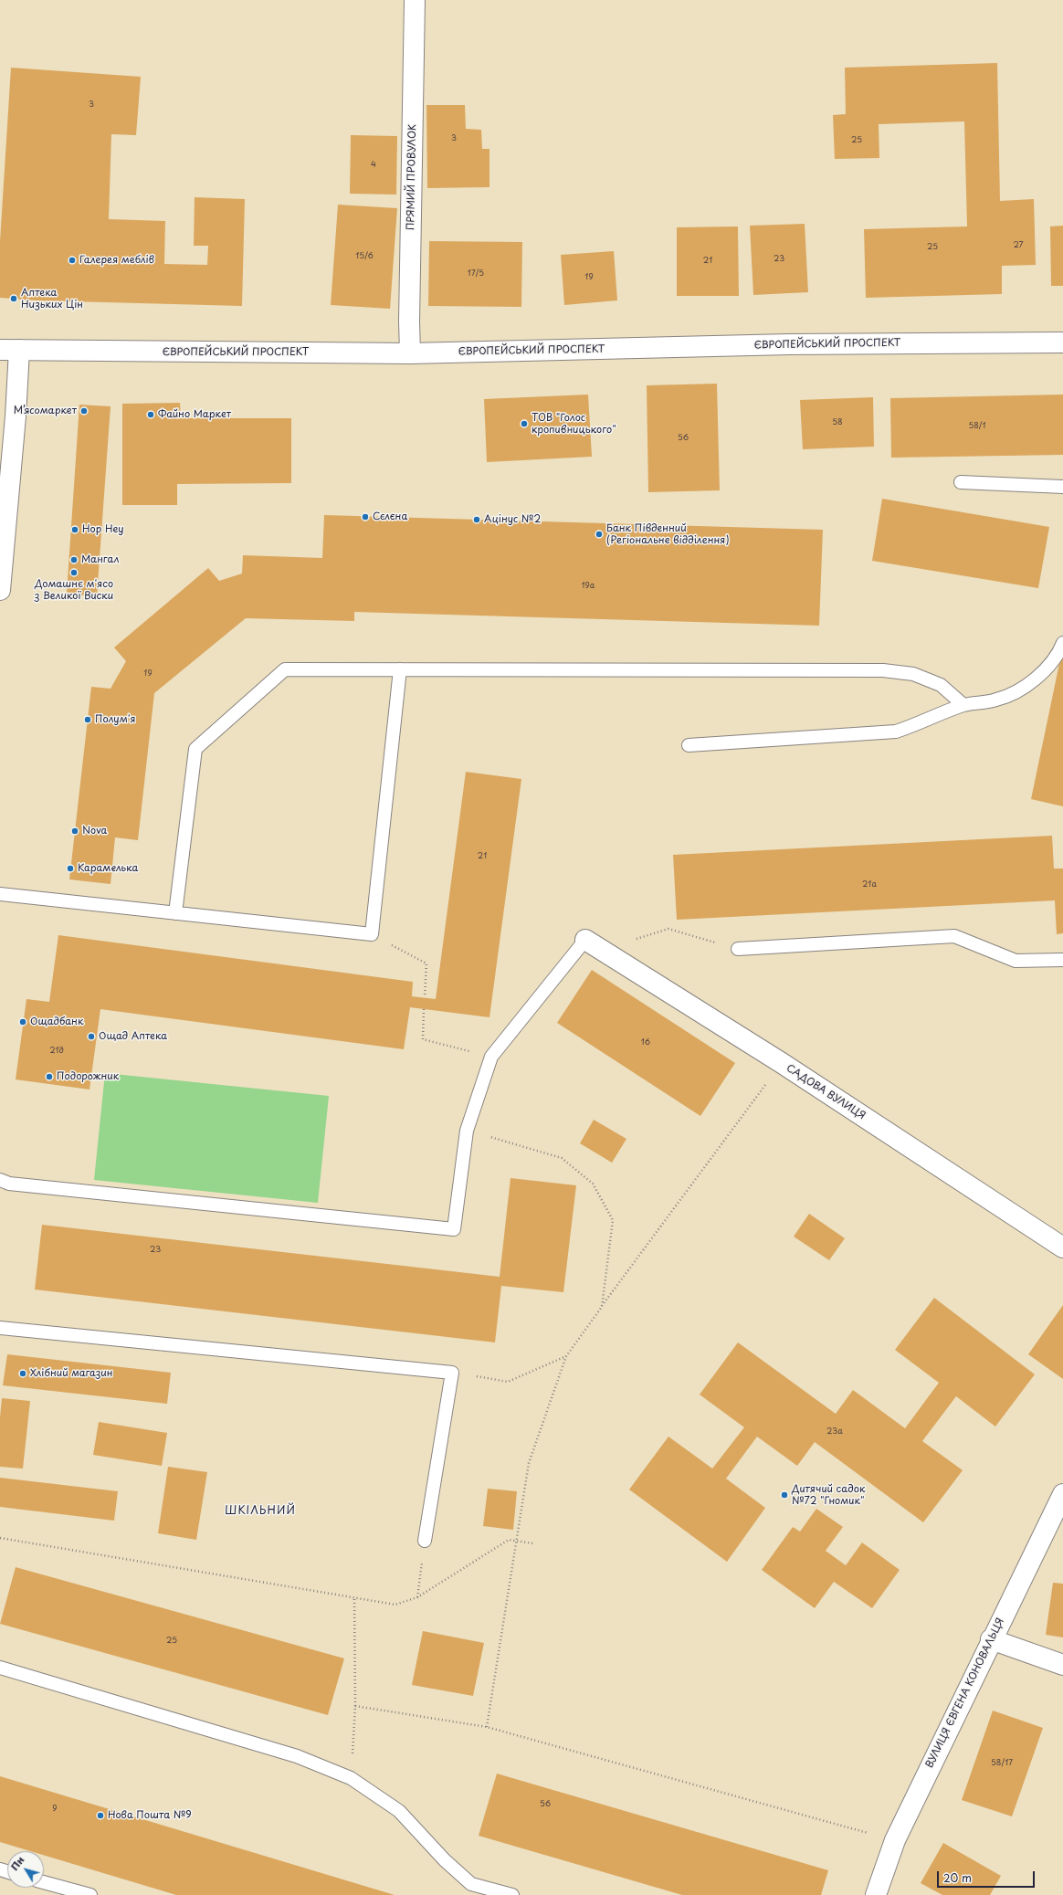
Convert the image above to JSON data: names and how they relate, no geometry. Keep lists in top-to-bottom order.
{
  "streets": {
    "street": [
      "ПРЯМИЙ ПРОВУЛОК",
      "ЄВРОПЕЙСЬКИЙ ПРОСПЕКТ",
      "САДОВА ВУЛИЦЯ",
      "ВУЛИЦЯ ЄВГЕНА КОНОВАЛЬЦЯ"
    ]
  },
  "crossings": [
    ["ПРЯМИЙ ПРОВУЛОК", "ЄВРОПЕЙСЬКИЙ ПРОСПЕКТ"]
  ],
  "districts": ["ШКІЛЬНИЙ"],
  "places": [
    "Галерея меблів",
    "Аптека Низьких Цін",
    "Мʼясомаркет",
    "Файно Маркет",
    "ТОВ \"Голос кропивницького\"",
    "Сєлєна",
    "Ацінус №2",
    "Hop Hey",
    "Банк Південний (Регіональне відділення)",
    "Мангал",
    "Домашнє м'ясо з Великої Виски",
    "Полум'я",
    "Nova",
    "Карамелька",
    "Ощадбанк",
    "Ощад Аптека",
    "Подорожник",
    "Хлібний магазин",
    "Дитячий садок №72 \"Гномик\"",
    "Нова Пошта №9"
  ],
  "house_numbers": [
    "3",
    "3",
    "25",
    "4",
    "27",
    "25",
    "15/6",
    "23",
    "21",
    "17/5",
    "19",
    "58",
    "58/1",
    "56",
    "19а",
    "19",
    "21",
    "21а",
    "16",
    "21д",
    "23",
    "23а",
    "25",
    "58/17",
    "56",
    "9"
  ],
  "scale_bar": "20 m",
  "north": "top left"
}
